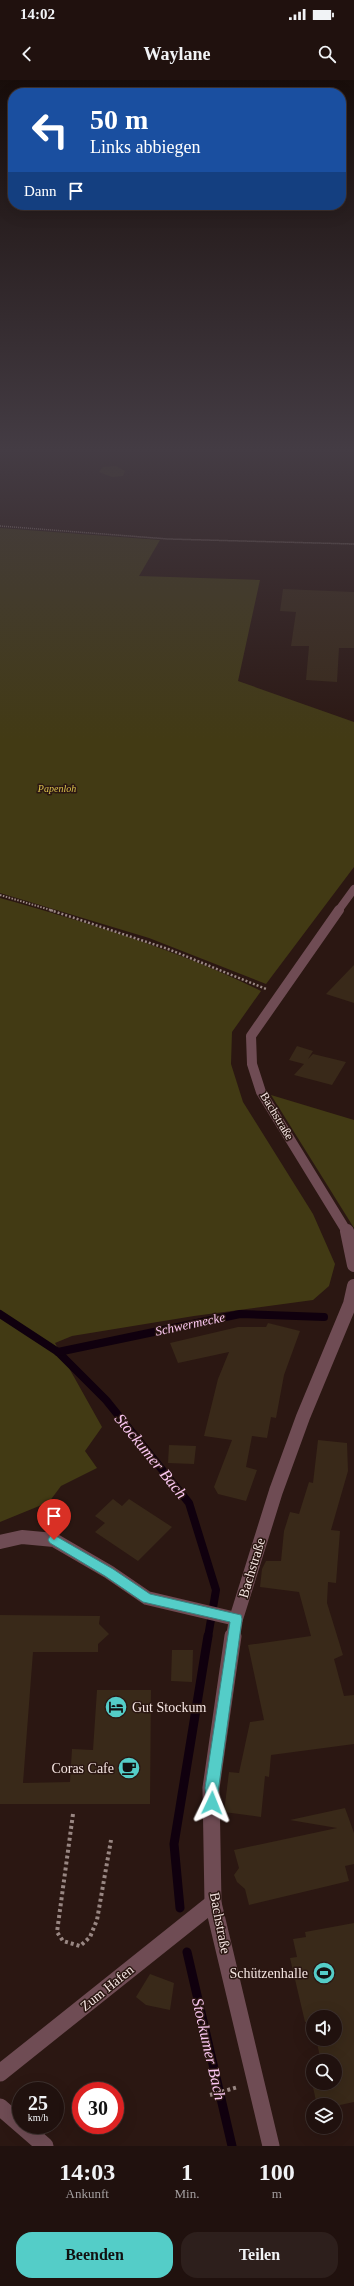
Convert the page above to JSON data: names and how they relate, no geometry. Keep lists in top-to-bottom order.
{
  "streets": {
    "street": ["Bachstraße", "Zum Hafen"]
  },
  "crossings": [
    ["Bachstraße", "Zum Hafen"]
  ],
  "water": ["Schwermecke", "Stockumer Bach"],
  "parks": ["Papenloh"],
  "places": {
    "hotel": ["Gut Stockum"],
    "cafe": ["Coras Cafe"],
    "sports": ["Schützenhalle"]
  },
  "page": {
    "status": "14:02",
    "header": "Waylane",
    "turn": ["50 m", "Links abbiegen"],
    "then": "Dann",
    "speed": "25 km/h",
    "limit": "30",
    "eta": [
      "14:03",
      "Ankunft",
      "1",
      "Min.",
      "100",
      "m"
    ],
    "buttons": ["Beenden", "Teilen"]
  }
}
